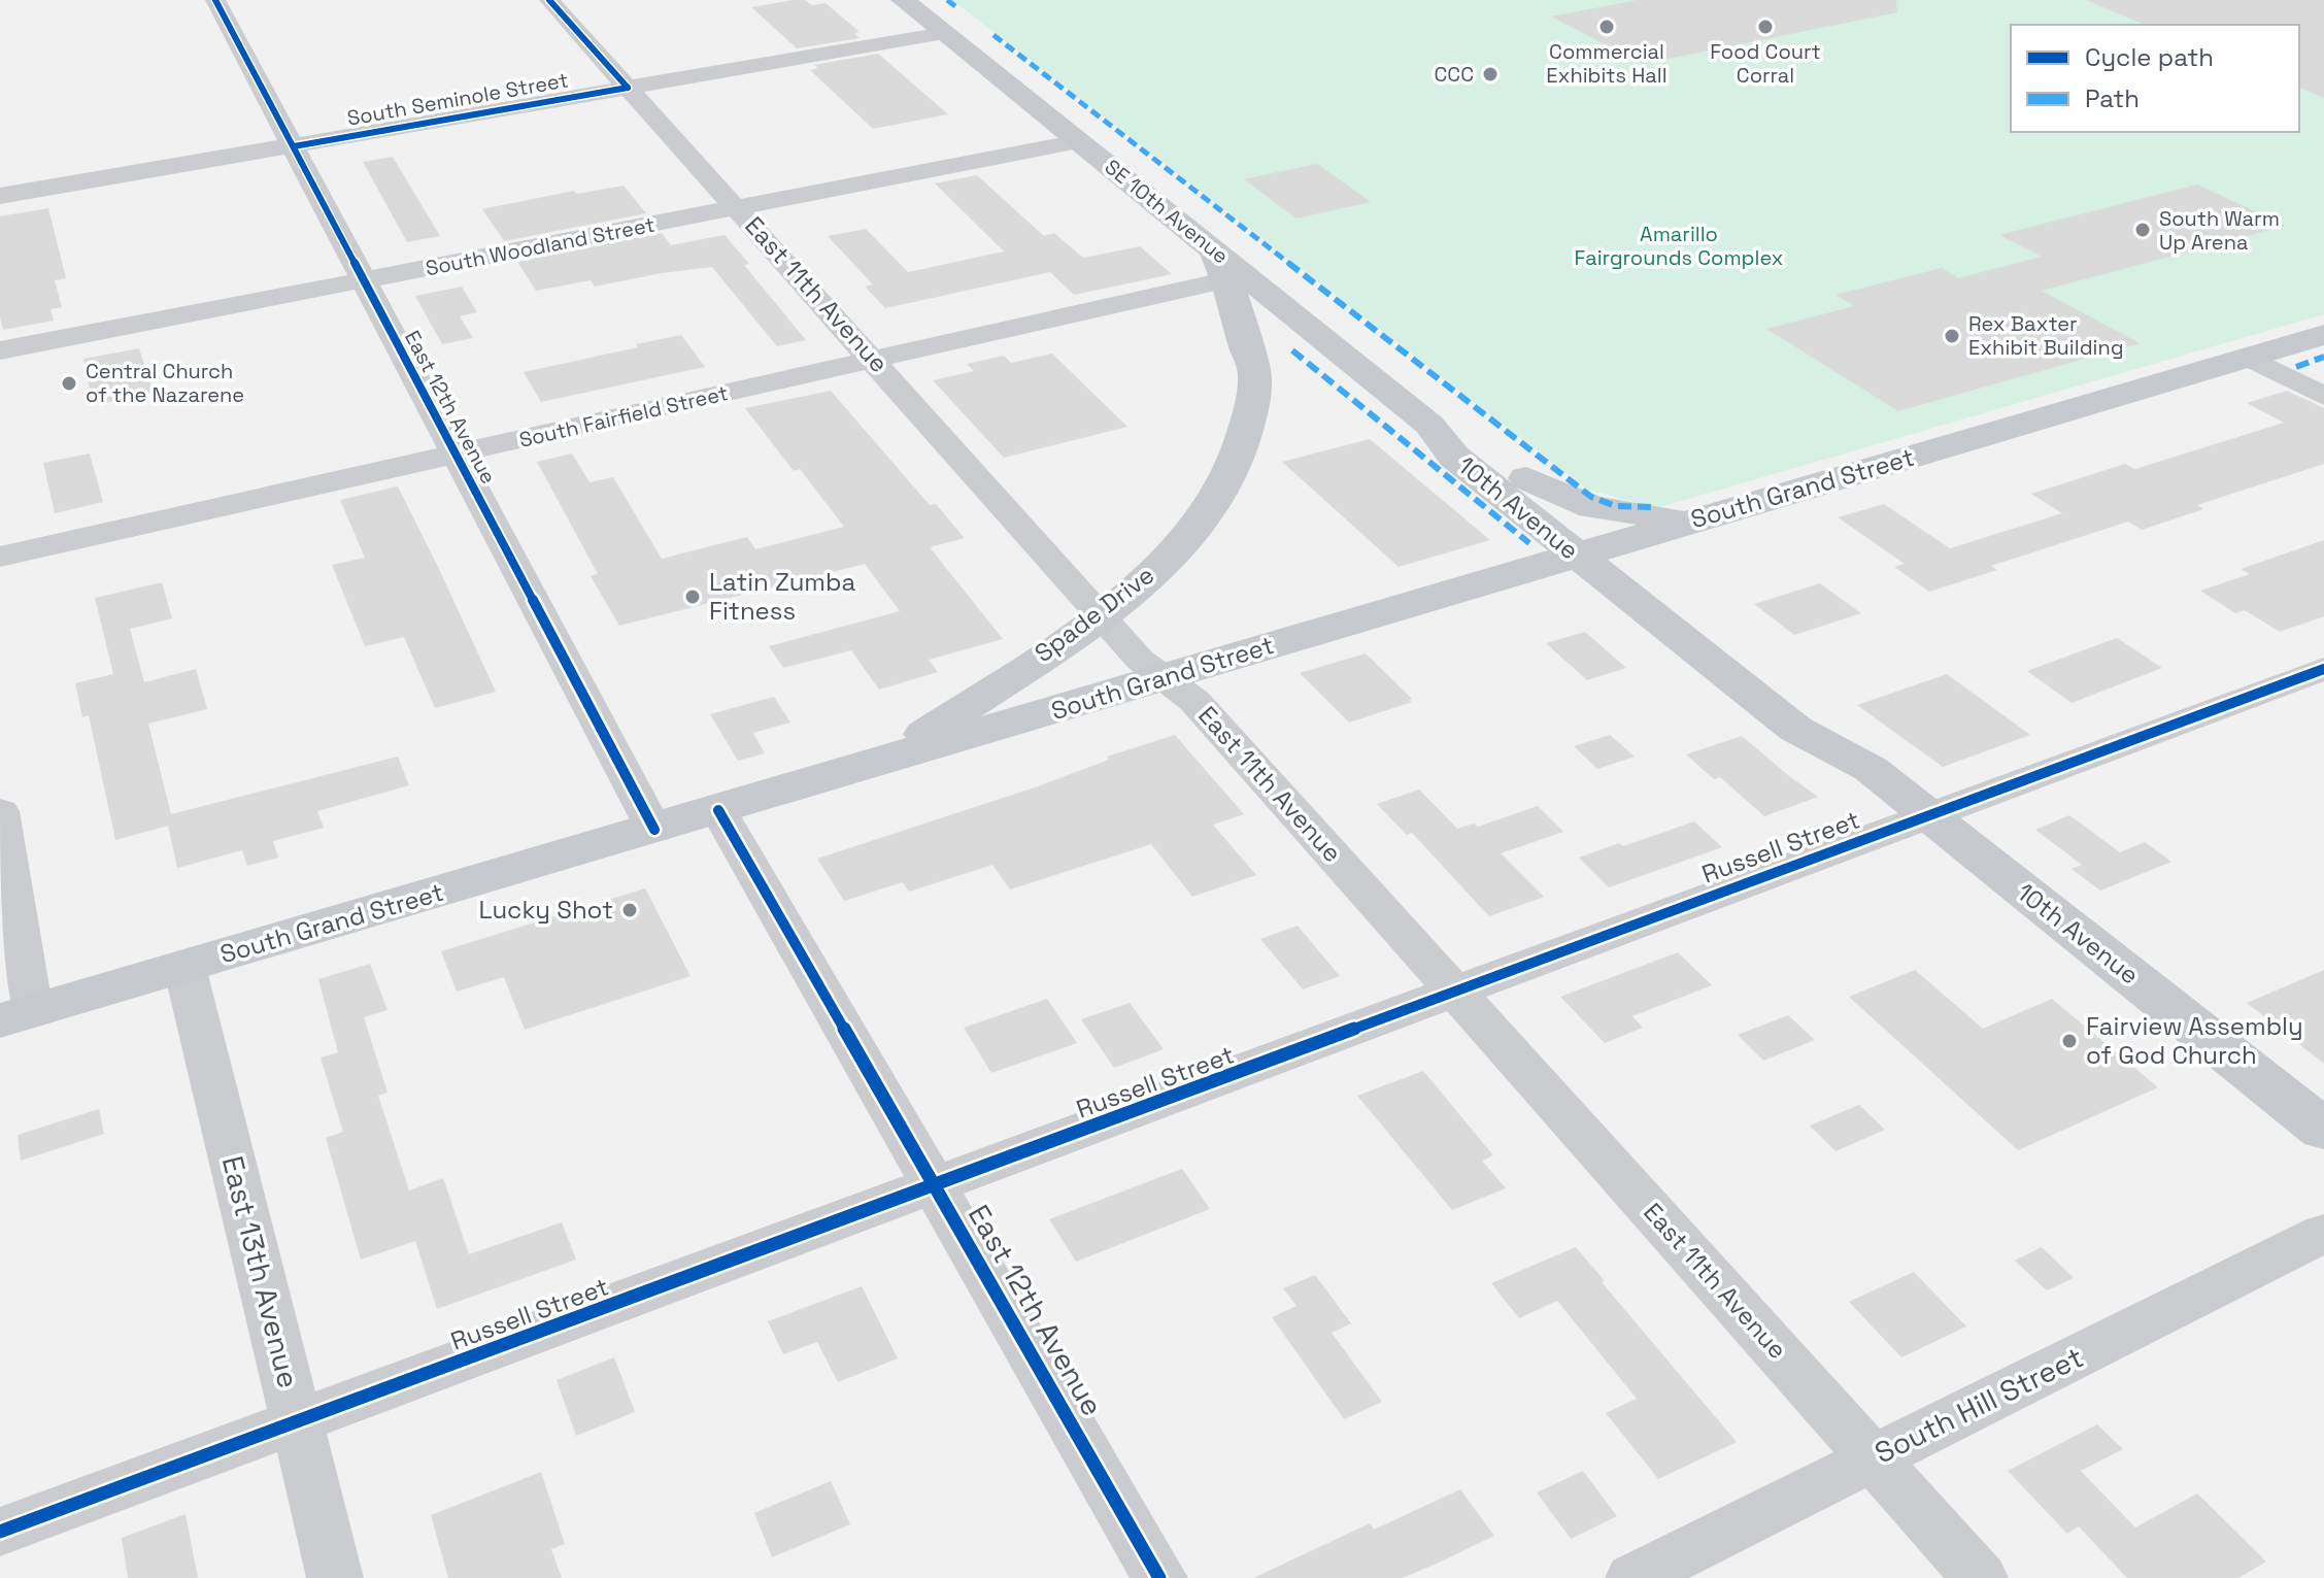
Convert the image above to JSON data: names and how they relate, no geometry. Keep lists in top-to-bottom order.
{
  "streets": {
    "main road": [
      "SE 10th Avenue",
      "South Grand Street",
      "10th Avenue",
      "Spade Drive"
    ],
    "street": [
      "South Seminole Street",
      "South Woodland Street",
      "East 11th Avenue",
      "East 12th Avenue",
      "South Fairfield Street",
      "Russell Street",
      "East 13th Avenue",
      "South Hill Street"
    ]
  },
  "crossings": [
    ["South Seminole Street", "SE 10th Avenue"],
    ["South Seminole Street", "East 11th Avenue"],
    ["South Seminole Street", "East 12th Avenue"],
    ["SE 10th Avenue", "South Woodland Street"],
    ["SE 10th Avenue", "South Fairfield Street"],
    ["SE 10th Avenue", "10th Avenue"],
    ["SE 10th Avenue", "Spade Drive"],
    ["South Woodland Street", "East 11th Avenue"],
    ["South Woodland Street", "East 12th Avenue"],
    ["East 11th Avenue", "South Fairfield Street"],
    ["East 11th Avenue", "South Grand Street"],
    ["East 11th Avenue", "Spade Drive"],
    ["East 11th Avenue", "Russell Street"],
    ["East 11th Avenue", "South Hill Street"],
    ["East 12th Avenue", "South Fairfield Street"],
    ["East 12th Avenue", "South Grand Street"],
    ["East 12th Avenue", "Russell Street"],
    ["South Fairfield Street", "Spade Drive"],
    ["South Grand Street", "10th Avenue"],
    ["South Grand Street", "Spade Drive"],
    ["South Grand Street", "East 13th Avenue"],
    ["10th Avenue", "Russell Street"],
    ["Russell Street", "East 13th Avenue"]
  ],
  "parks": ["Amarillo Fairgrounds Complex"],
  "places": [
    "Commercial Exhibits Hall",
    "Food Court Corral",
    "CCC",
    "South Warm Up Arena",
    "Rex Baxter Exhibit Building",
    "Central Church of the Nazarene",
    "Latin Zumba Fitness",
    "Lucky Shot",
    "Fairview Assembly of God Church"
  ],
  "legend": ["Cycle path", "Path"]
}
